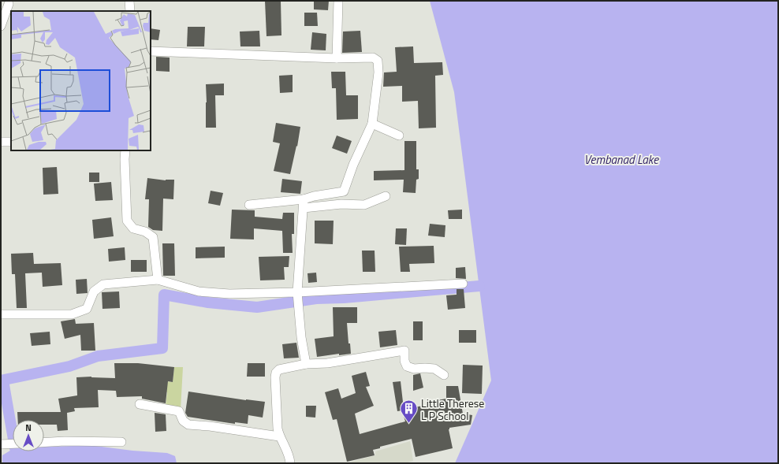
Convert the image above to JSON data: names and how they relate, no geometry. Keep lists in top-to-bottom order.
{
  "water": ["Vembanad Lake"],
  "places": {
    "building": ["Little Therese L P School"]
  },
  "north": "top"
}
